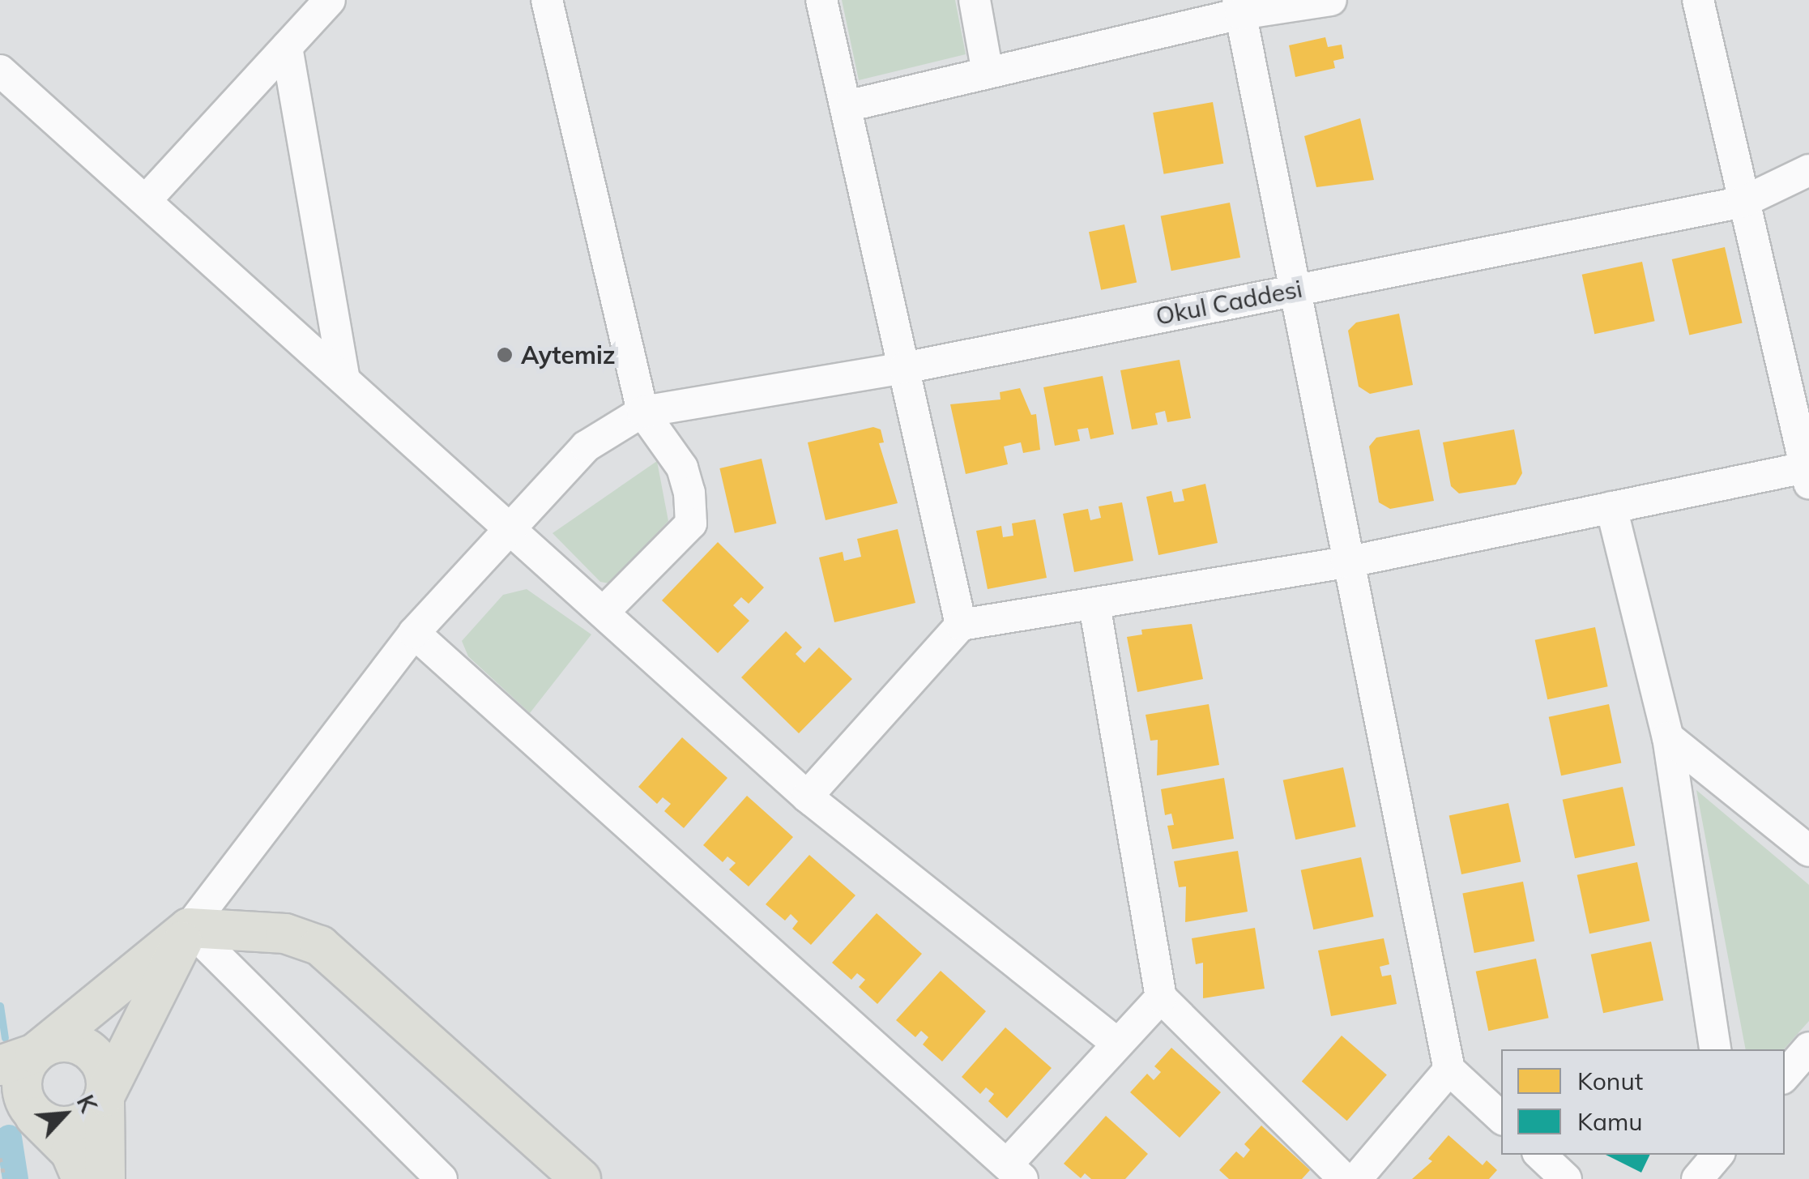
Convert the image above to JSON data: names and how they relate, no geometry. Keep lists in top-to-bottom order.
{
  "streets": {
    "street": ["Okul Caddesi"]
  },
  "places": ["Aytemiz"],
  "legend": ["Konut", "Kamu"],
  "north": "top right"
}
